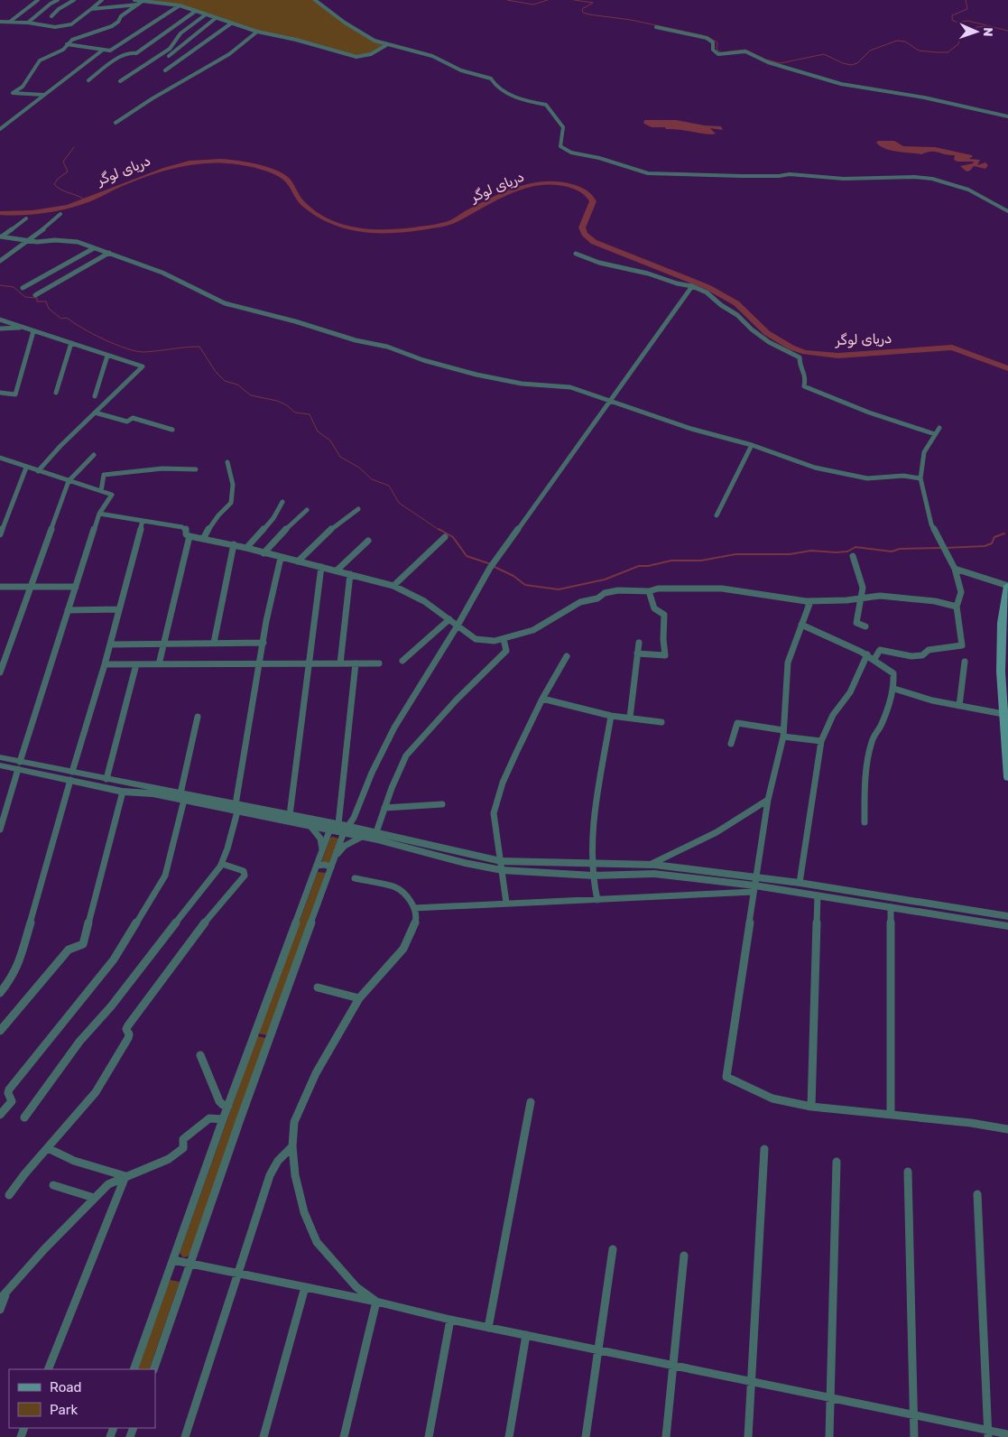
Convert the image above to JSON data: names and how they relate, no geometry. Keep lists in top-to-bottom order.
{
  "water": ["دریای لوگر"],
  "legend": ["Road", "Park"],
  "north": "right"
}
